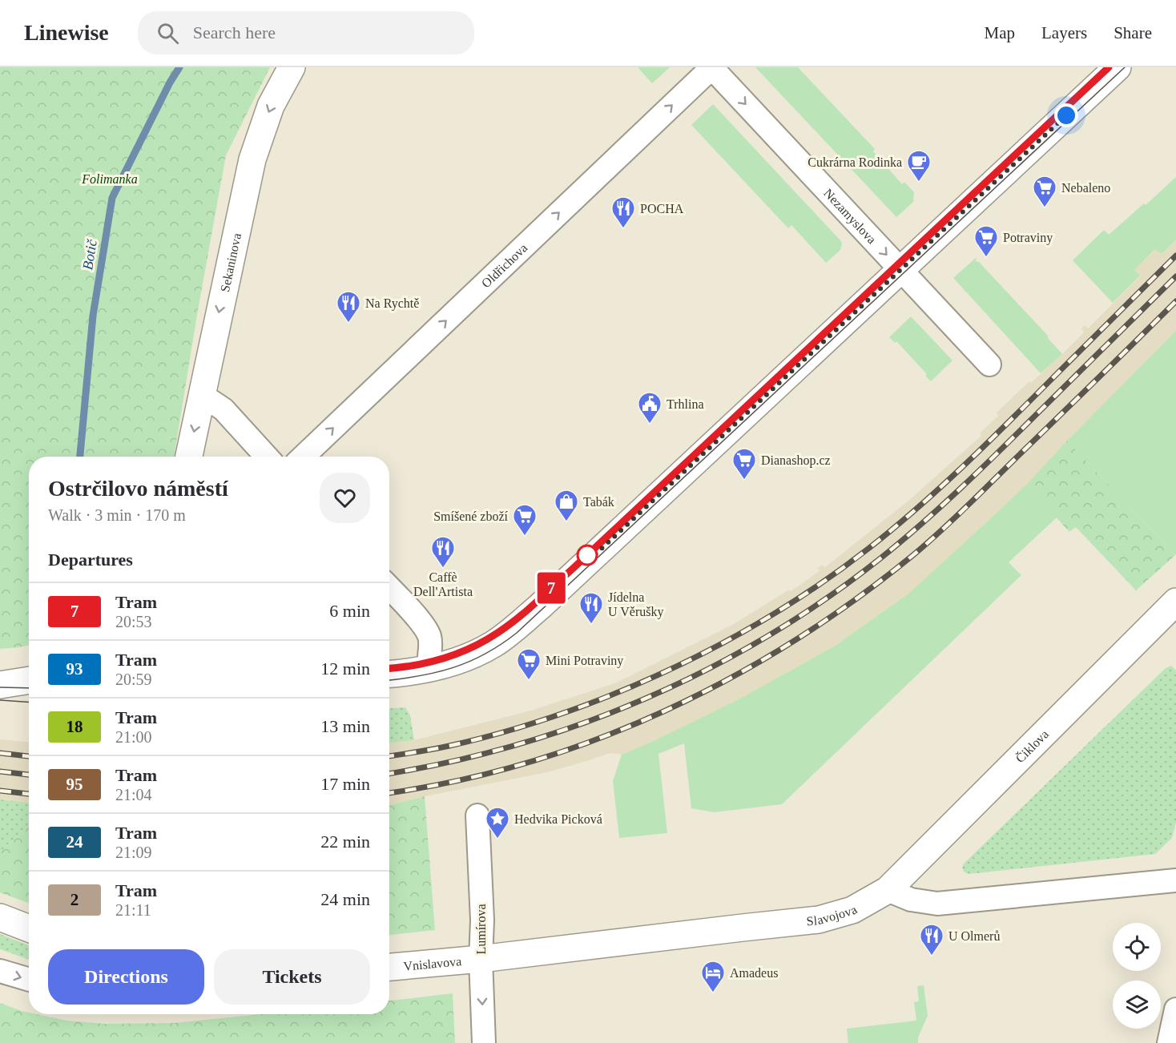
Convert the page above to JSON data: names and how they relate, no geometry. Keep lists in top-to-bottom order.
{
  "streets": {
    "main road": [
      "Sekaninova",
      "Čiklova",
      "Slavojova",
      "Vnislavova"
    ],
    "street": ["Nezamyslova", "Oldřichova", "Lumírova"]
  },
  "crossings": [
    ["Nezamyslova", "Oldřichova"],
    ["Čiklova", "Slavojova"],
    ["Slavojova", "Lumírova"],
    ["Slavojova", "Vnislavova"],
    ["Lumírova", "Vnislavova"]
  ],
  "one_way": [
    "Nezamyslova",
    "Sekaninova",
    "Oldřichova",
    "Lumírova"
  ],
  "water": ["Botič"],
  "parks": ["Folimanka"],
  "places": {
    "cafe": ["Cukrárna Rodinka"],
    "supermarket": [
      "Nebaleno",
      "Potraviny",
      "Dianashop.cz",
      "Smíšené zboží",
      "Mini Potraviny"
    ],
    "restaurant": [
      "POCHA",
      "Na Rychtě",
      "Caffè Dell'Artista",
      "Jídelna U Věrušky",
      "U Olmerů"
    ],
    "public building": ["Trhlina"],
    "shop": ["Tabák"],
    "place": ["Hedvika Picková"],
    "hotel": ["Amadeus"]
  },
  "lines": ["tram line 7"],
  "page": {
    "header": "Linewise",
    "search": "Search here",
    "nav": ["Map", "Layers", "Share"],
    "on_map": "7",
    "heading": [
      ["Ostrčilovo náměstí", "Walk · 3 min · 170 m"],
      "Departures"
    ],
    "list": [
      {
        "mark": "7",
        "name": "Tram",
        "note": "20:53",
        "value": "6 min"
      },
      {
        "mark": "93",
        "name": "Tram",
        "note": "20:59",
        "value": "12 min"
      },
      {
        "mark": "18",
        "name": "Tram",
        "note": "21:00",
        "value": "13 min"
      },
      {
        "mark": "95",
        "name": "Tram",
        "note": "21:04",
        "value": "17 min"
      },
      {
        "mark": "24",
        "name": "Tram",
        "note": "21:09",
        "value": "22 min"
      },
      {
        "mark": "2",
        "name": "Tram",
        "note": "21:11",
        "value": "24 min"
      }
    ],
    "buttons": ["Directions", "Tickets"]
  }
}
